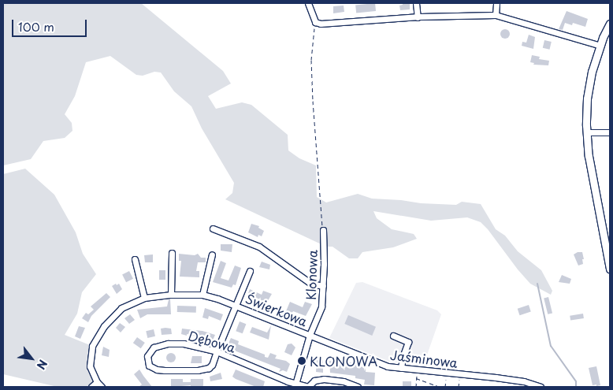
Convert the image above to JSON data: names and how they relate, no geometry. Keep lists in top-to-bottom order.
{
  "streets": {
    "street": [
      "Klonowa",
      "Świerkowa",
      "Dębowa",
      "Jaśminowa"
    ]
  },
  "crossings": [
    ["Klonowa", "Świerkowa"],
    ["Klonowa", "Dębowa"],
    ["Klonowa", "Jaśminowa"],
    ["Świerkowa", "Dębowa"],
    ["Świerkowa", "Jaśminowa"]
  ],
  "places": ["KLONOWA"],
  "scale_bar": "100 m",
  "north": "bottom right"
}
